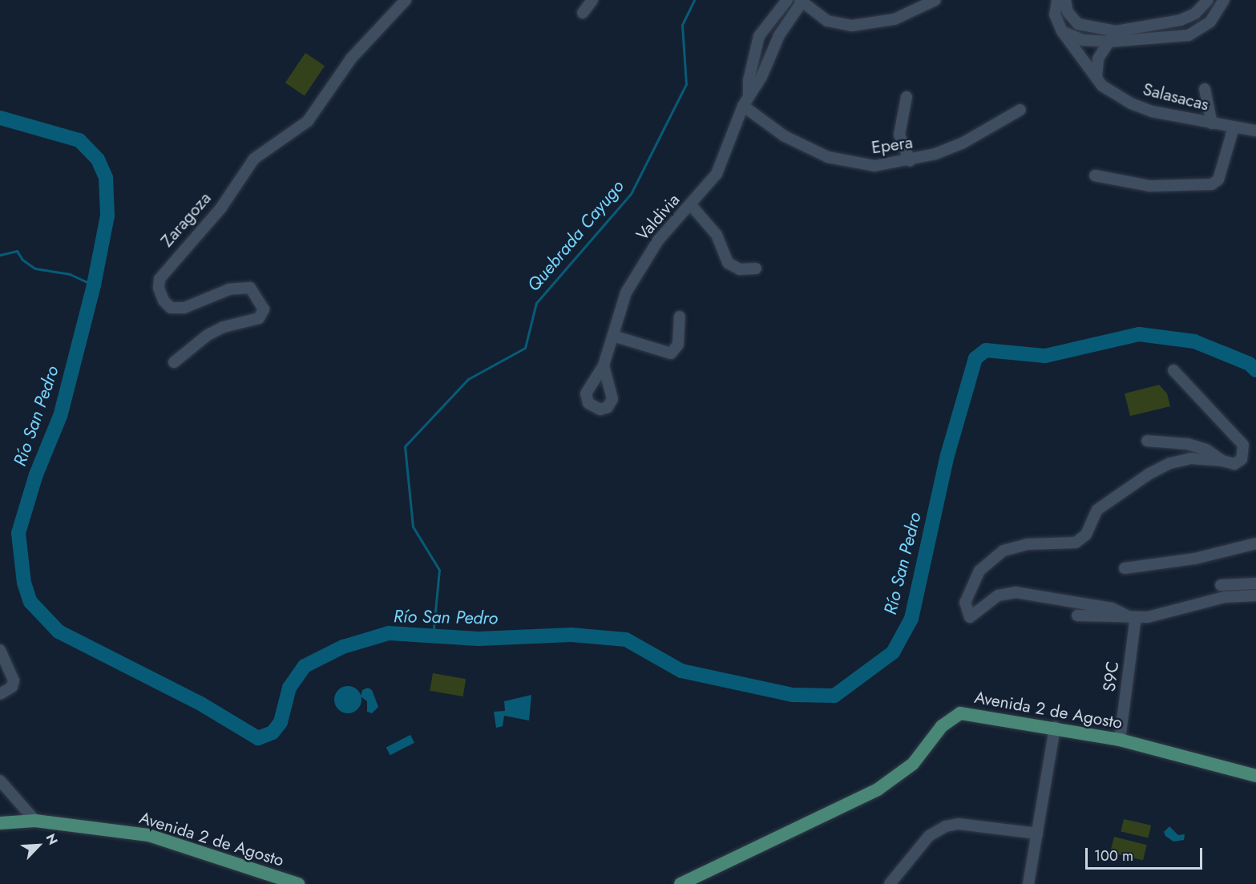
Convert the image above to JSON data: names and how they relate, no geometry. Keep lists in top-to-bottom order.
{
  "streets": {
    "main road": ["Avenida 2 de Agosto"],
    "street": [
      "Salasacas",
      "Epera",
      "Valdivia",
      "Zaragoza",
      "S9C"
    ]
  },
  "crossings": [
    ["Epera", "Valdivia"],
    ["S9C", "Avenida 2 de Agosto"]
  ],
  "water": ["Quebrada Cayugo", "Río San Pedro"],
  "scale_bar": "100 m",
  "north": "top right"
}
